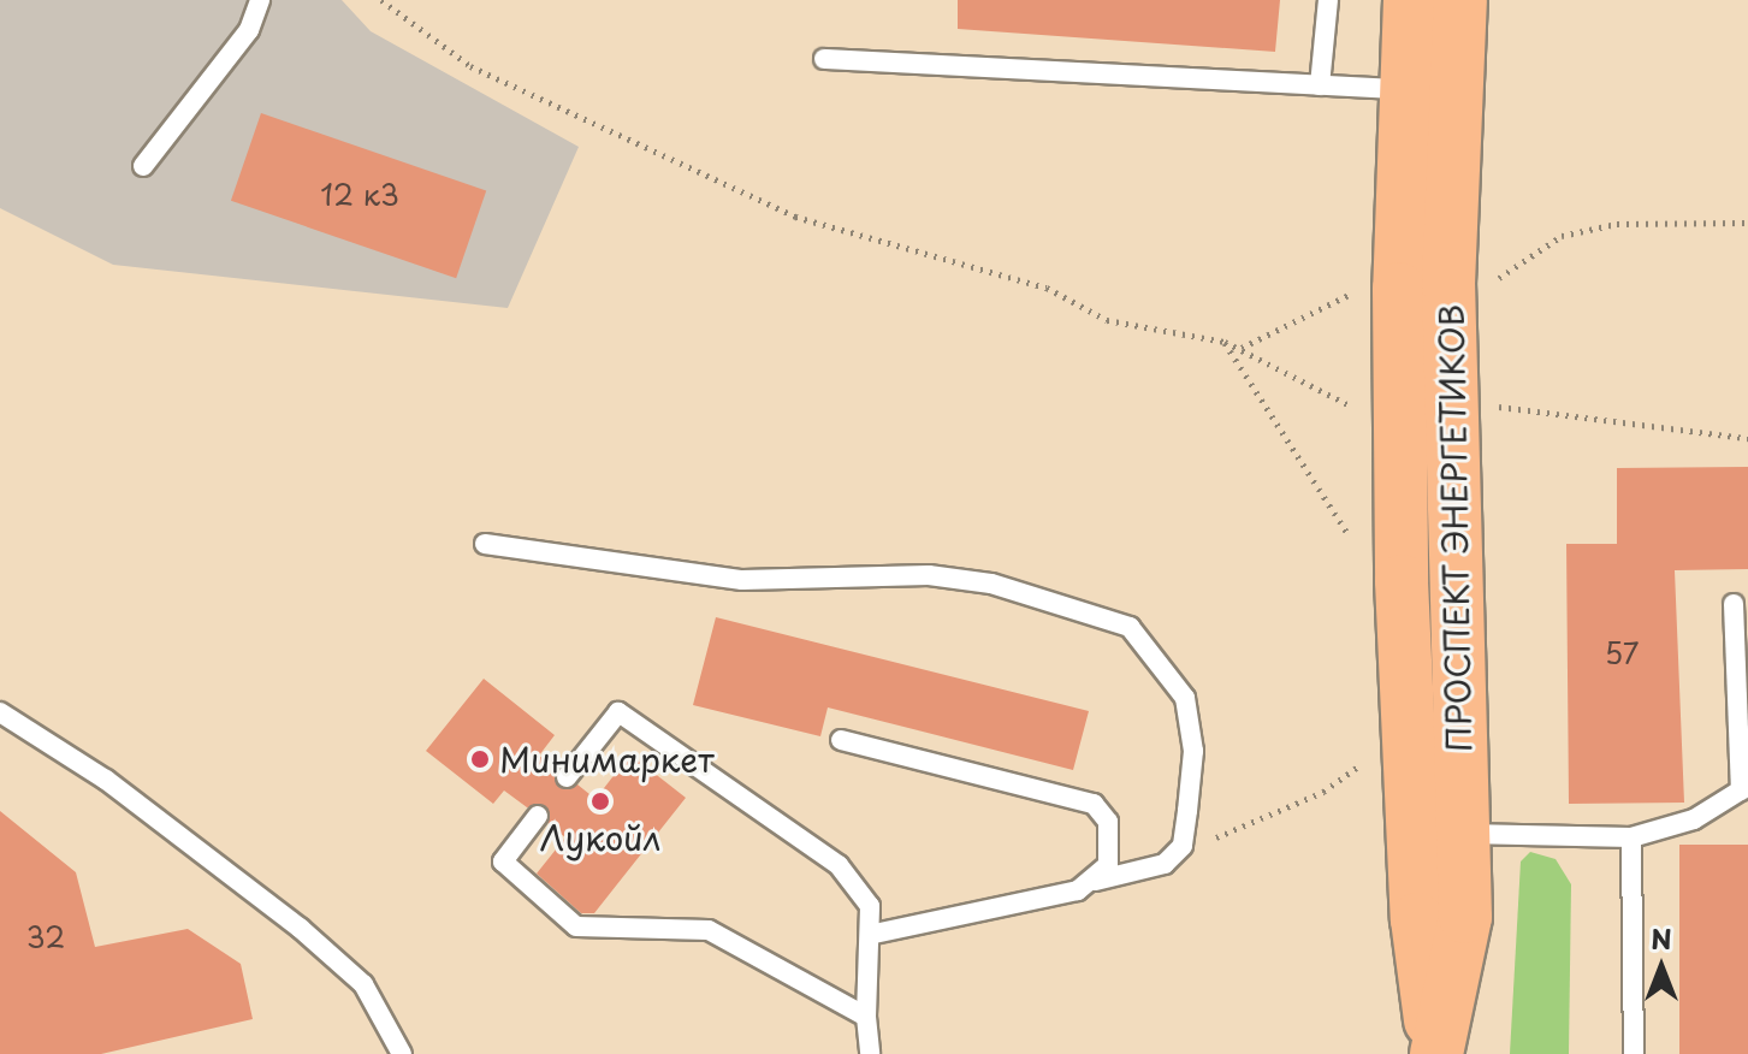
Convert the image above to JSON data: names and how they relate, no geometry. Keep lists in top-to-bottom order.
{
  "streets": {
    "main road": ["ПРОСПЕКТ ЭНЕРГЕТИКОВ"]
  },
  "places": ["Минимаркет", "Лукойл"],
  "house_numbers": ["12 к3", "57", "32"],
  "north": "top"
}
